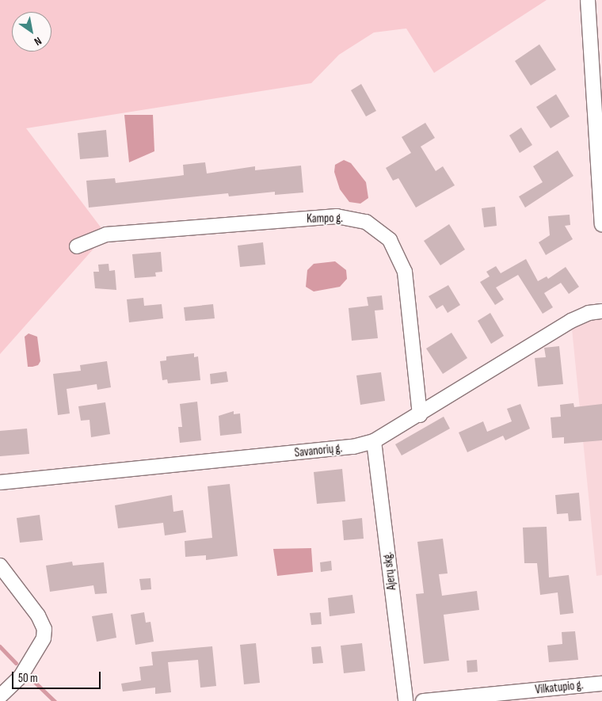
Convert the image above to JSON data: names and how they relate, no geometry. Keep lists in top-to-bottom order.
{
  "streets": {
    "street": [
      "Kampo g.",
      "Savanorių g.",
      "Ajerų skg.",
      "Vilkatupio g."
    ]
  },
  "crossings": [
    ["Kampo g.", "Savanorių g."],
    ["Savanorių g.", "Ajerų skg."]
  ],
  "scale_bar": "50 m",
  "north": "bottom right"
}
